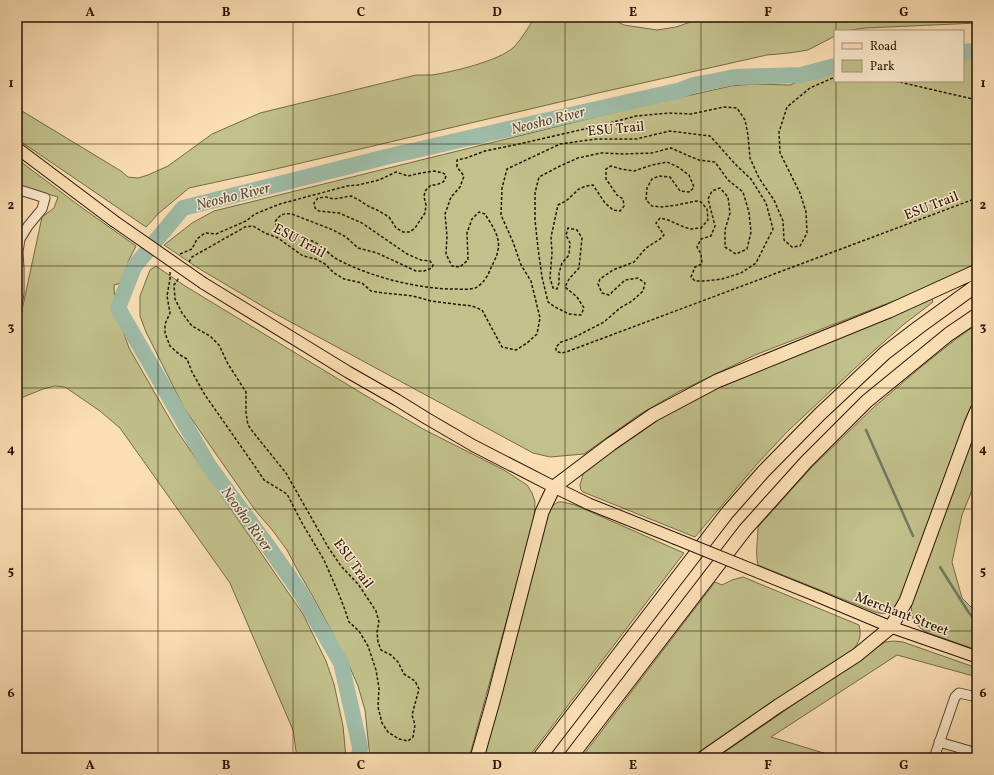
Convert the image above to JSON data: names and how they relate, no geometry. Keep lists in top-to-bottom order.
{
  "streets": {
    "main road": ["Merchant Street"],
    "path": ["ESU Trail"]
  },
  "water": ["Neosho River"],
  "legend": ["Road", "Park"],
  "grid": {
    "columns": [
      "A",
      "B",
      "C",
      "D",
      "E",
      "F",
      "G"
    ],
    "rows": [
      "1",
      "2",
      "3",
      "4",
      "5",
      "6"
    ]
  }
}
